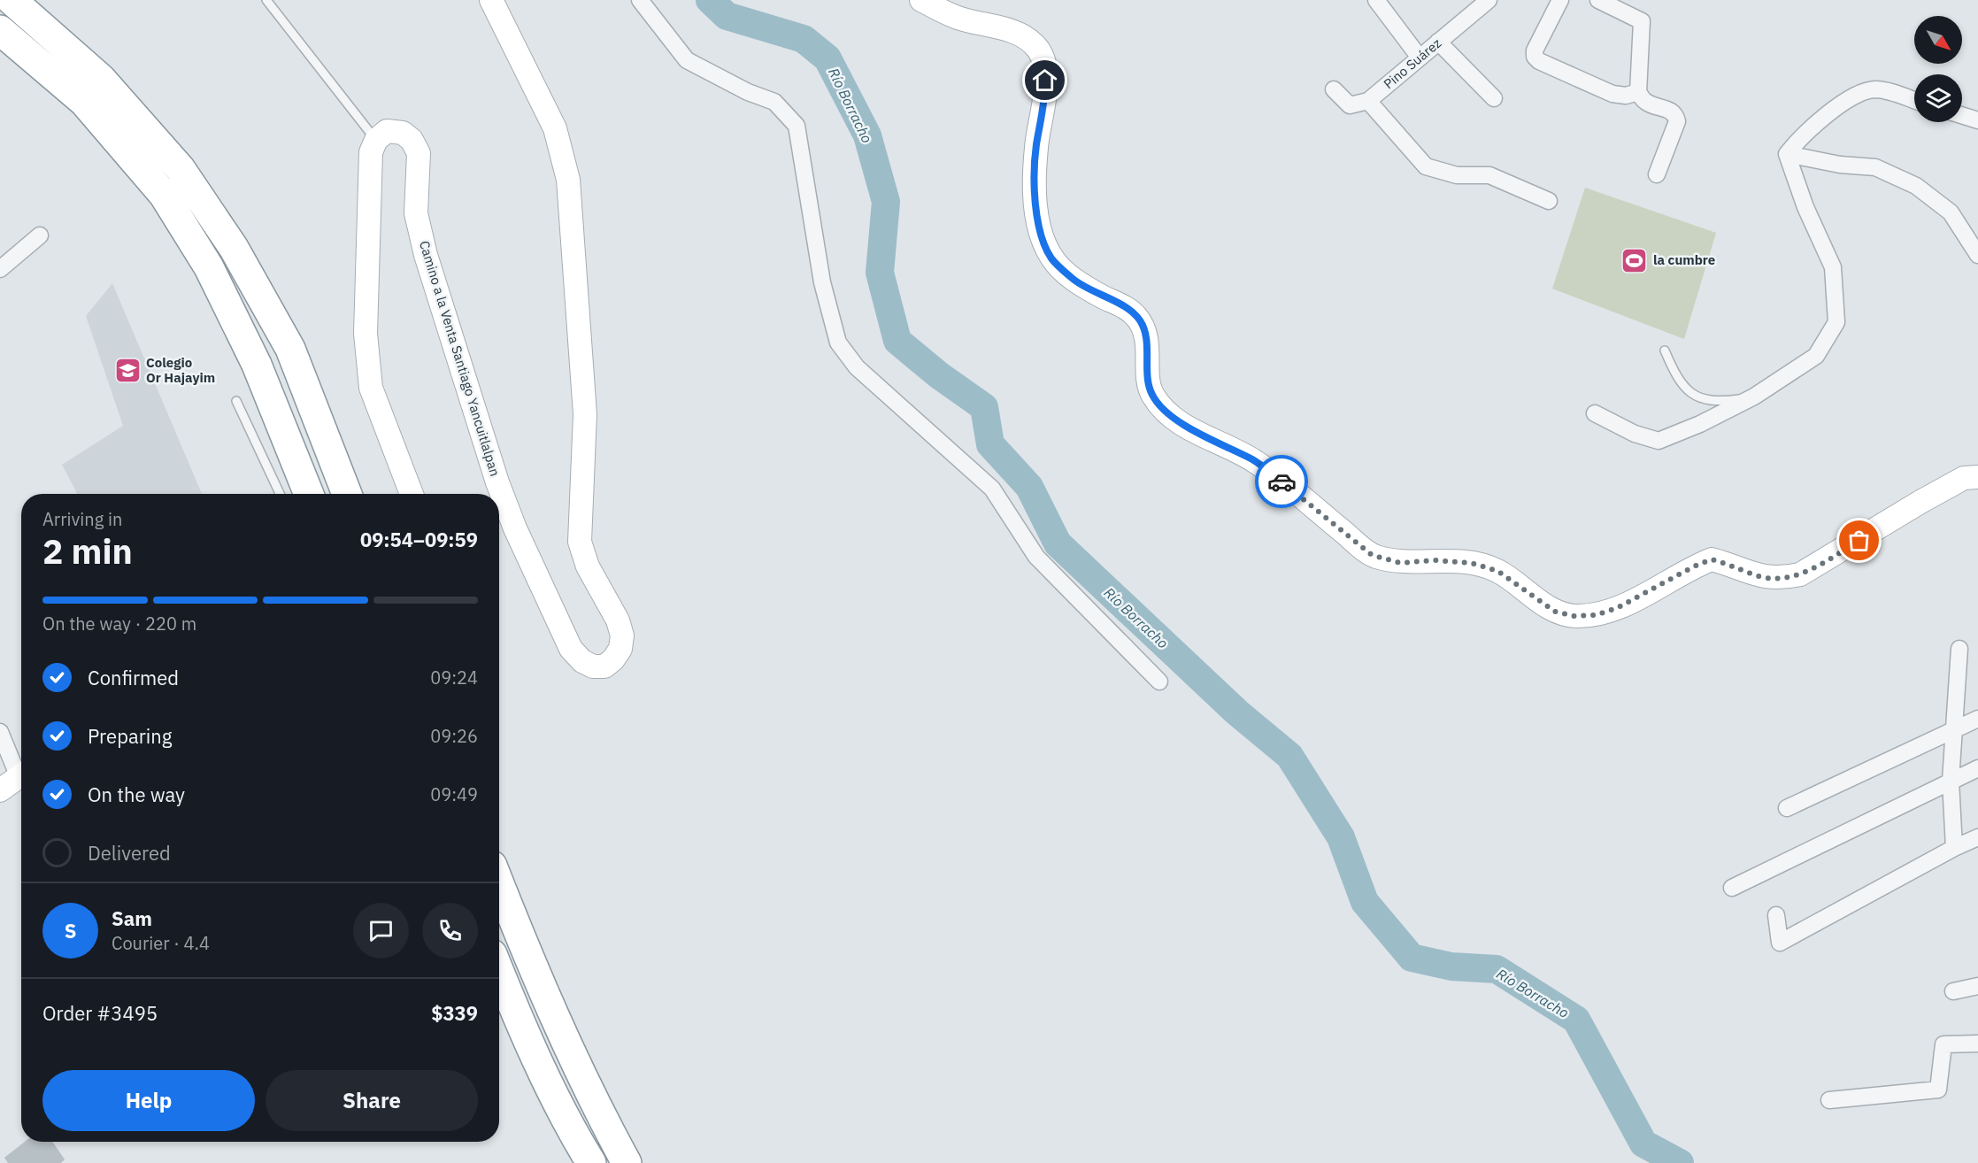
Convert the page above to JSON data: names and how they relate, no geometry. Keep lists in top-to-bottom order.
{
  "streets": {
    "main road": ["Camino a la Venta Santiago Yancuitlalpan"],
    "street": ["Pino Suárez"]
  },
  "water": ["Río Borracho"],
  "places": {
    "sports": ["la cumbre"],
    "school or university": ["Colegio Or Hajayim"]
  },
  "north": "bottom right",
  "page": {
    "heading": ["2 min", "Arriving in", "09:54–09:59"],
    "panel": [
      "Sam",
      "Courier · 4.4",
      "Order #3495",
      "$339"
    ],
    "bar": "On the way · 220 m",
    "list": [
      ["Confirmed", "09:24"],
      ["Preparing", "09:26"],
      ["On the way", "09:49"],
      "Delivered"
    ],
    "round": "S",
    "buttons": ["Help", "Share"]
  }
}
